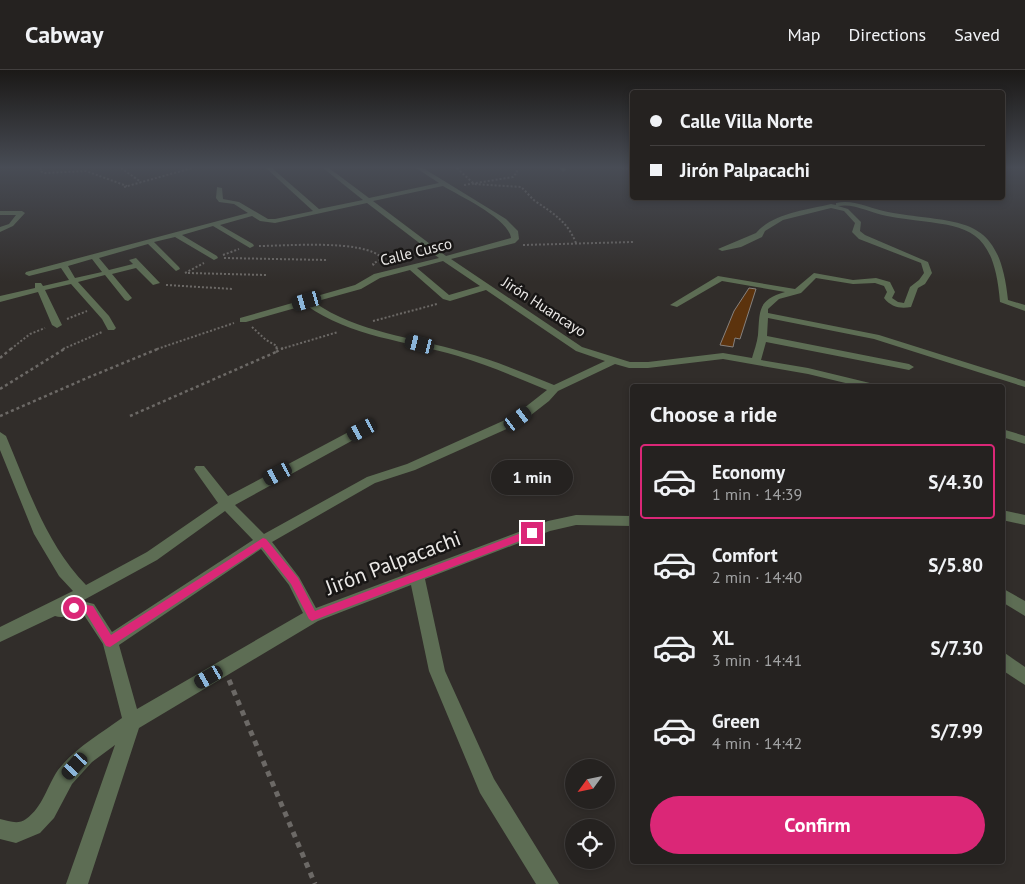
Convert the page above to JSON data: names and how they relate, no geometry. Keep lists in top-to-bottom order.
{
  "streets": {
    "street": ["Calle Cusco", "Jirón Huancayo", "Jirón Palpacachi"]
  },
  "crossings": [
    ["Calle Cusco", "Jirón Huancayo"]
  ],
  "north": "bottom left",
  "page": {
    "header": "Cabway",
    "nav": ["Map", "Directions", "Saved"],
    "banner": ["Calle Villa Norte", "Jirón Palpacachi"],
    "heading": "Choose a ride",
    "list": [
      {
        "name": "Economy",
        "note": "1 min · 14:39",
        "value": "S/4.30"
      },
      {
        "name": "Comfort",
        "note": "2 min · 14:40",
        "value": "S/5.80"
      },
      {
        "name": "XL",
        "note": "3 min · 14:41",
        "value": "S/7.30"
      },
      {
        "name": "Green",
        "note": "4 min · 14:42",
        "value": "S/7.99"
      }
    ],
    "bubble": "1 min",
    "buttons": "Confirm"
  }
}
